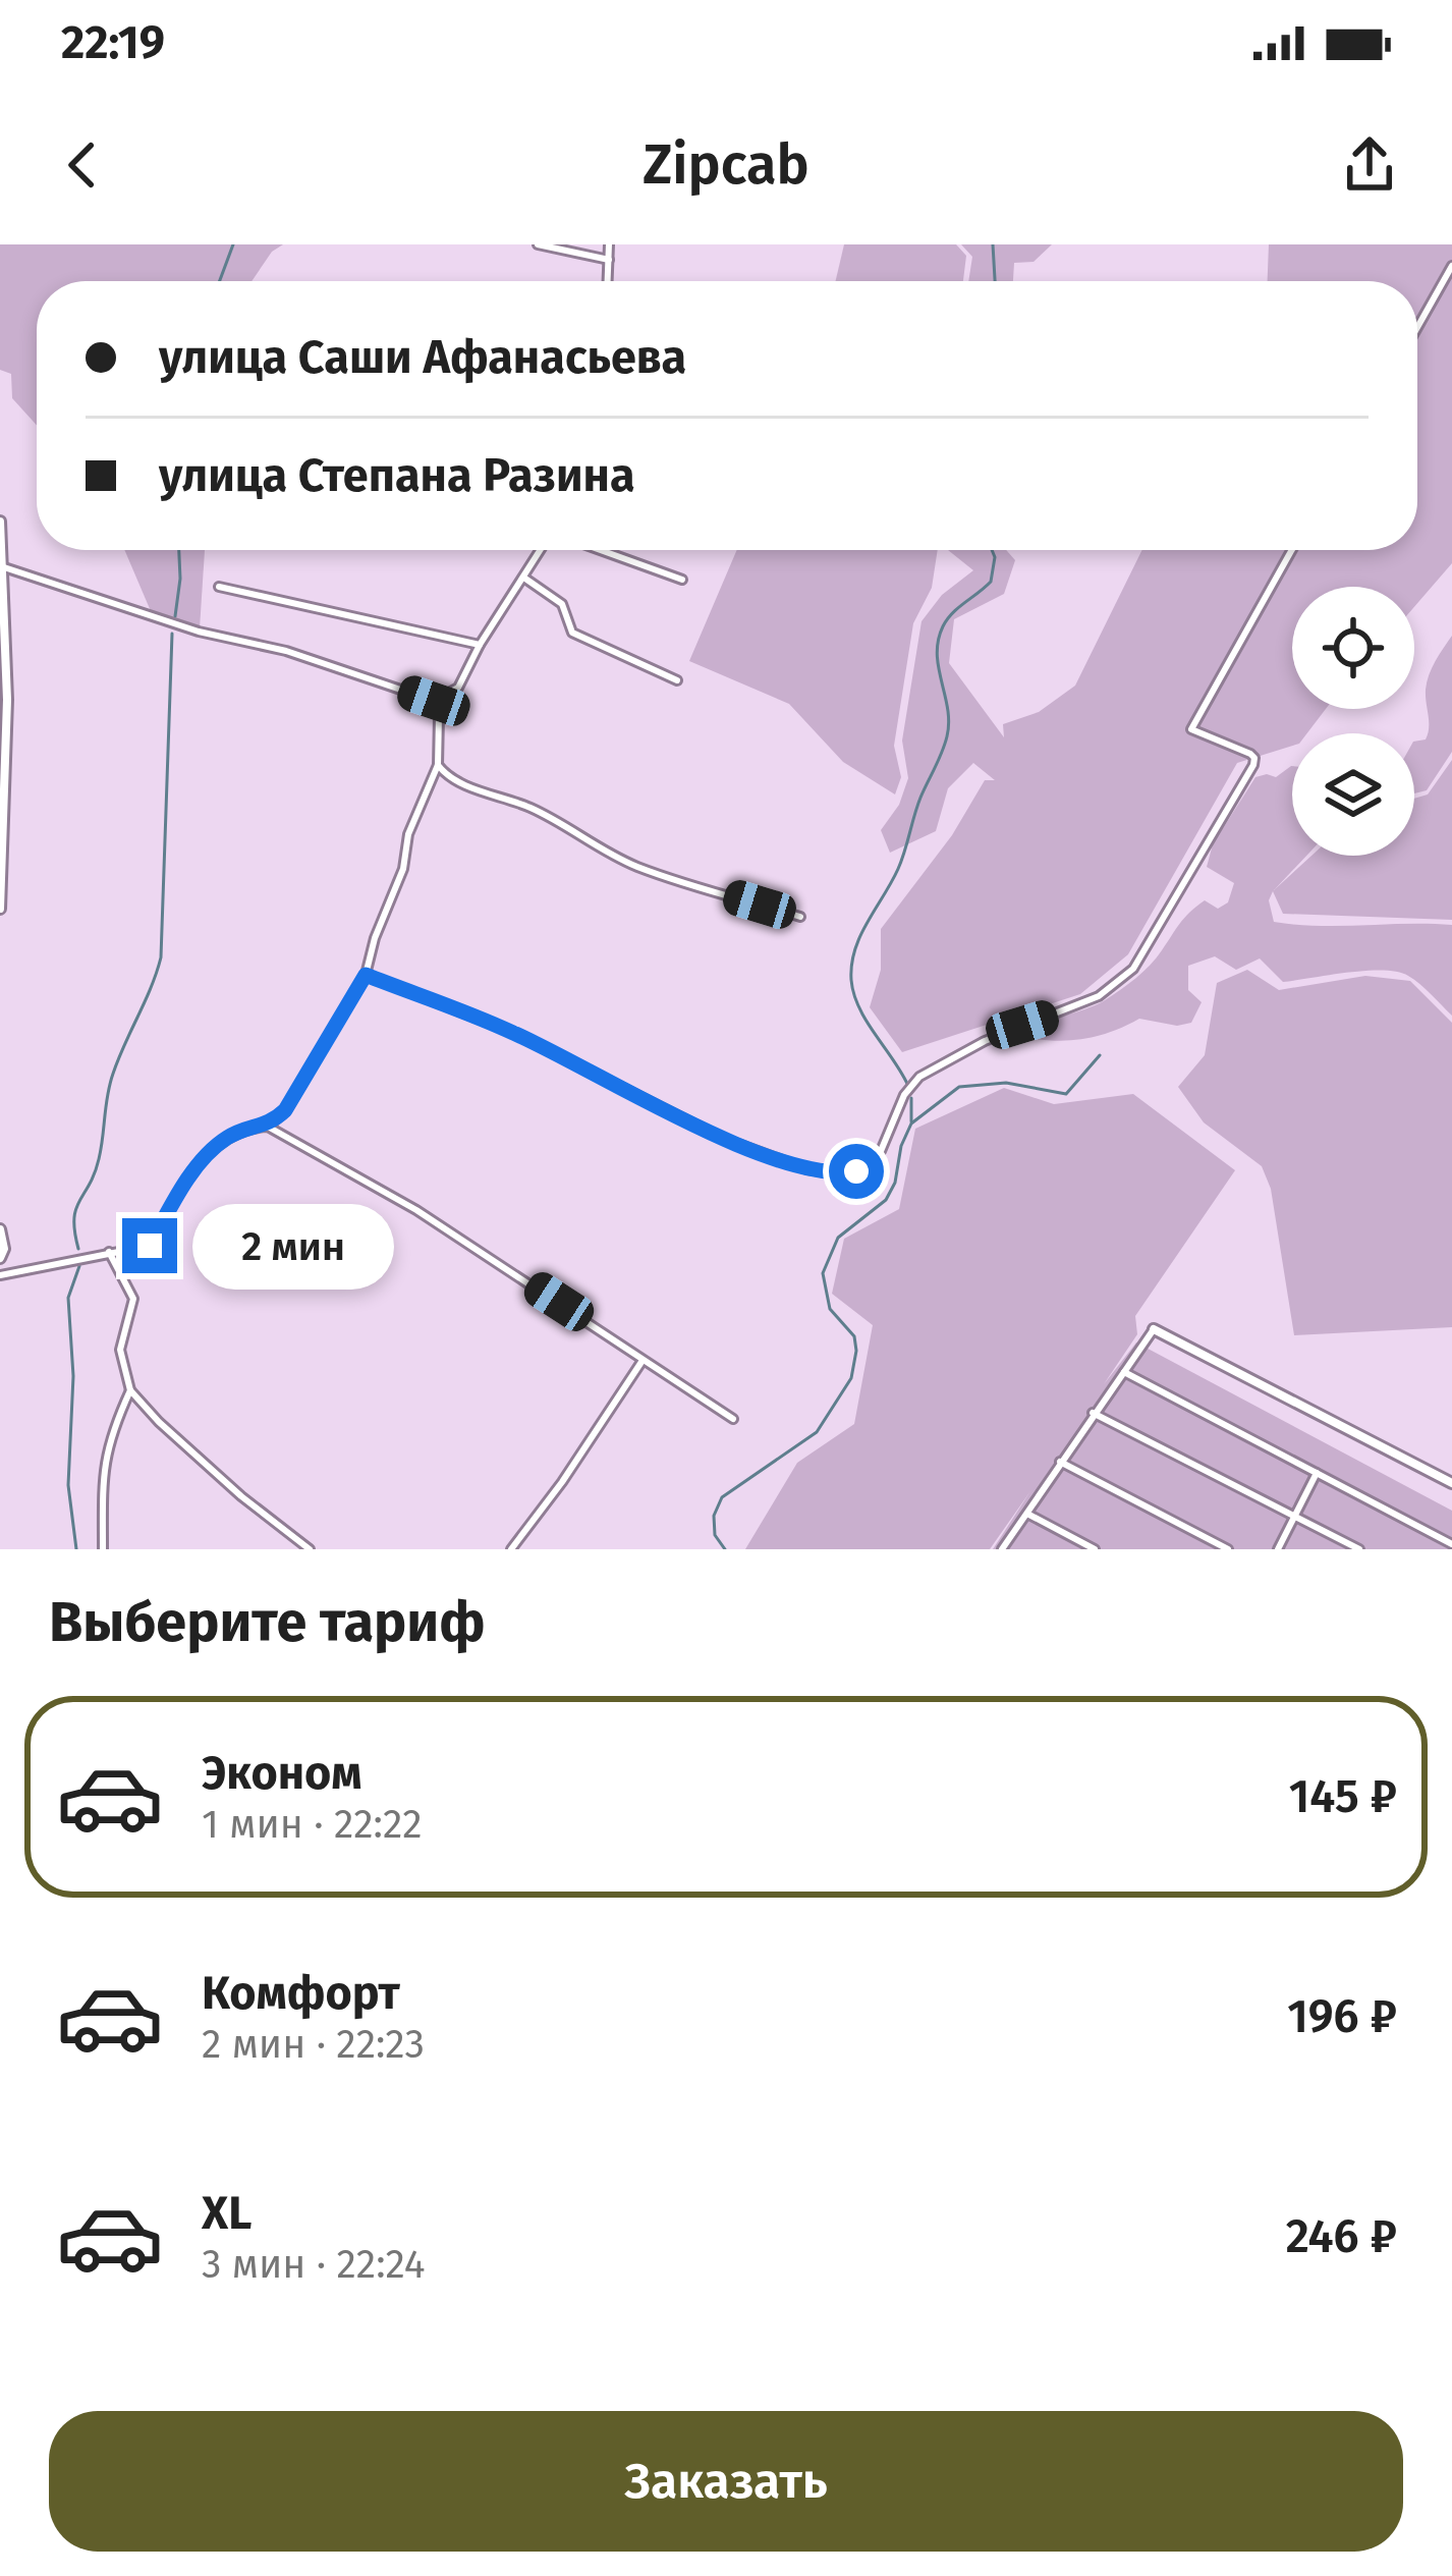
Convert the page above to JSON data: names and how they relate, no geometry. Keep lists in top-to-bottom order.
{
  "page": {
    "status": "22:19",
    "header": "Zipcab",
    "banner": ["улица Саши Афанасьева", "улица Степана Разина"],
    "bubble": "2 мин",
    "heading": "Выберите тариф",
    "list": [
      {
        "name": "Эконом",
        "note": "1 мин · 22:22",
        "value": "145 ₽"
      },
      {
        "name": "Комфорт",
        "note": "2 мин · 22:23",
        "value": "196 ₽"
      },
      {
        "name": "XL",
        "note": "3 мин · 22:24",
        "value": "246 ₽"
      }
    ],
    "buttons": "Заказать"
  }
}
